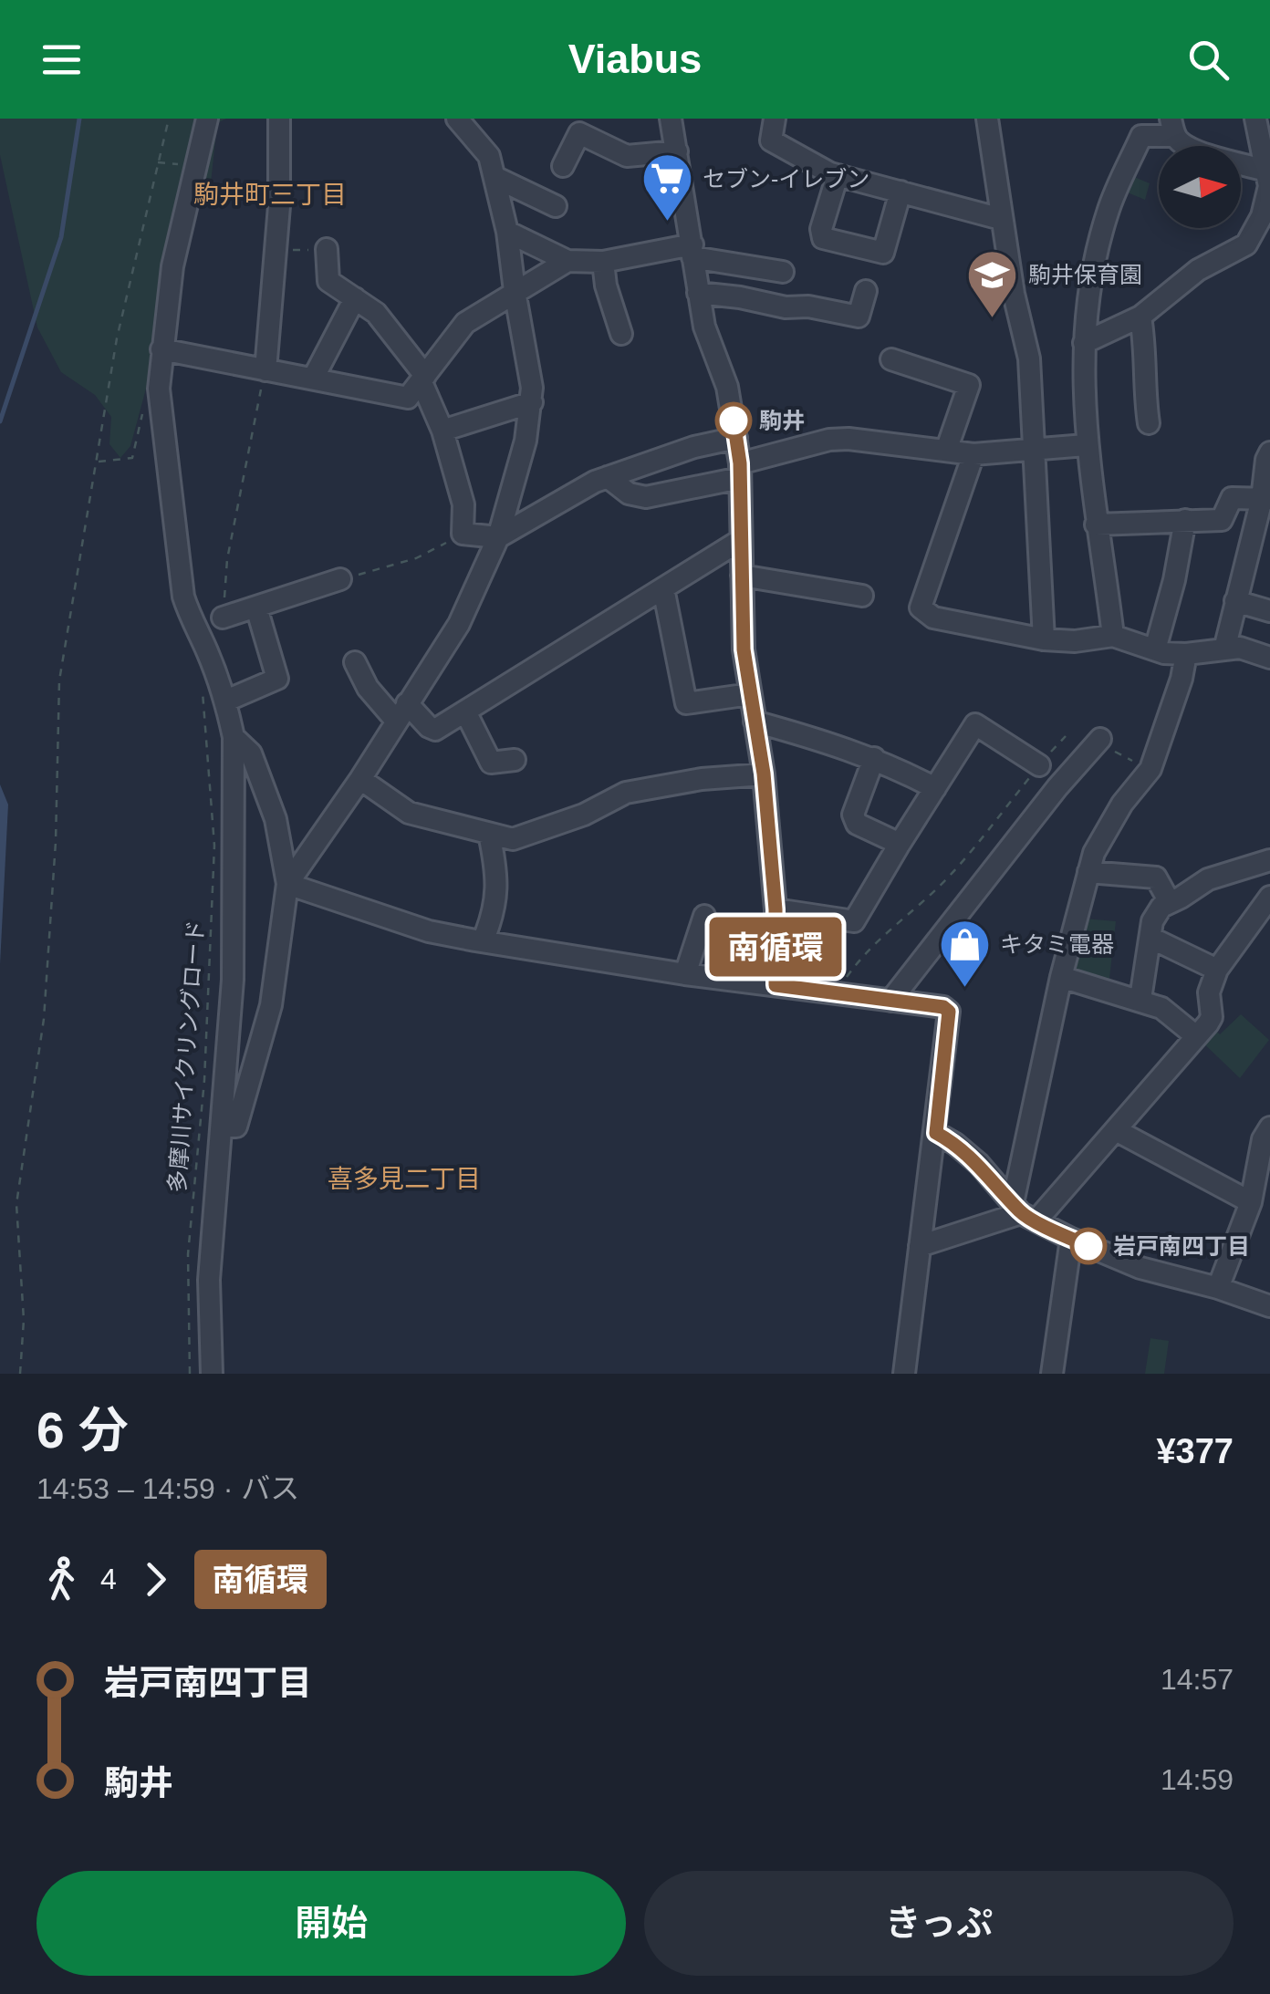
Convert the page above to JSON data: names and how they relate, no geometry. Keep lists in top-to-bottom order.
{
  "streets": {
    "path": ["多摩川サイクリングロード"]
  },
  "districts": ["駒井町三丁目", "喜多見二丁目"],
  "places": {
    "supermarket": ["セブン-イレブン"],
    "school or university": ["駒井保育園"],
    "other": ["駒井", "岩戸南四丁目"],
    "shop": ["キタミ電器"]
  },
  "lines": ["bus line 南循環"],
  "north": "right",
  "page": {
    "header": "Viabus",
    "on_map": "南循環",
    "heading": ["6 分", "14:53 – 14:59 · バス", "¥377"],
    "legs": ["4", "南循環"],
    "list": [
      {
        "name": "岩戸南四丁目",
        "value": "14:57"
      },
      {
        "name": "駒井",
        "value": "14:59"
      }
    ],
    "buttons": ["開始", "きっぷ"]
  }
}
